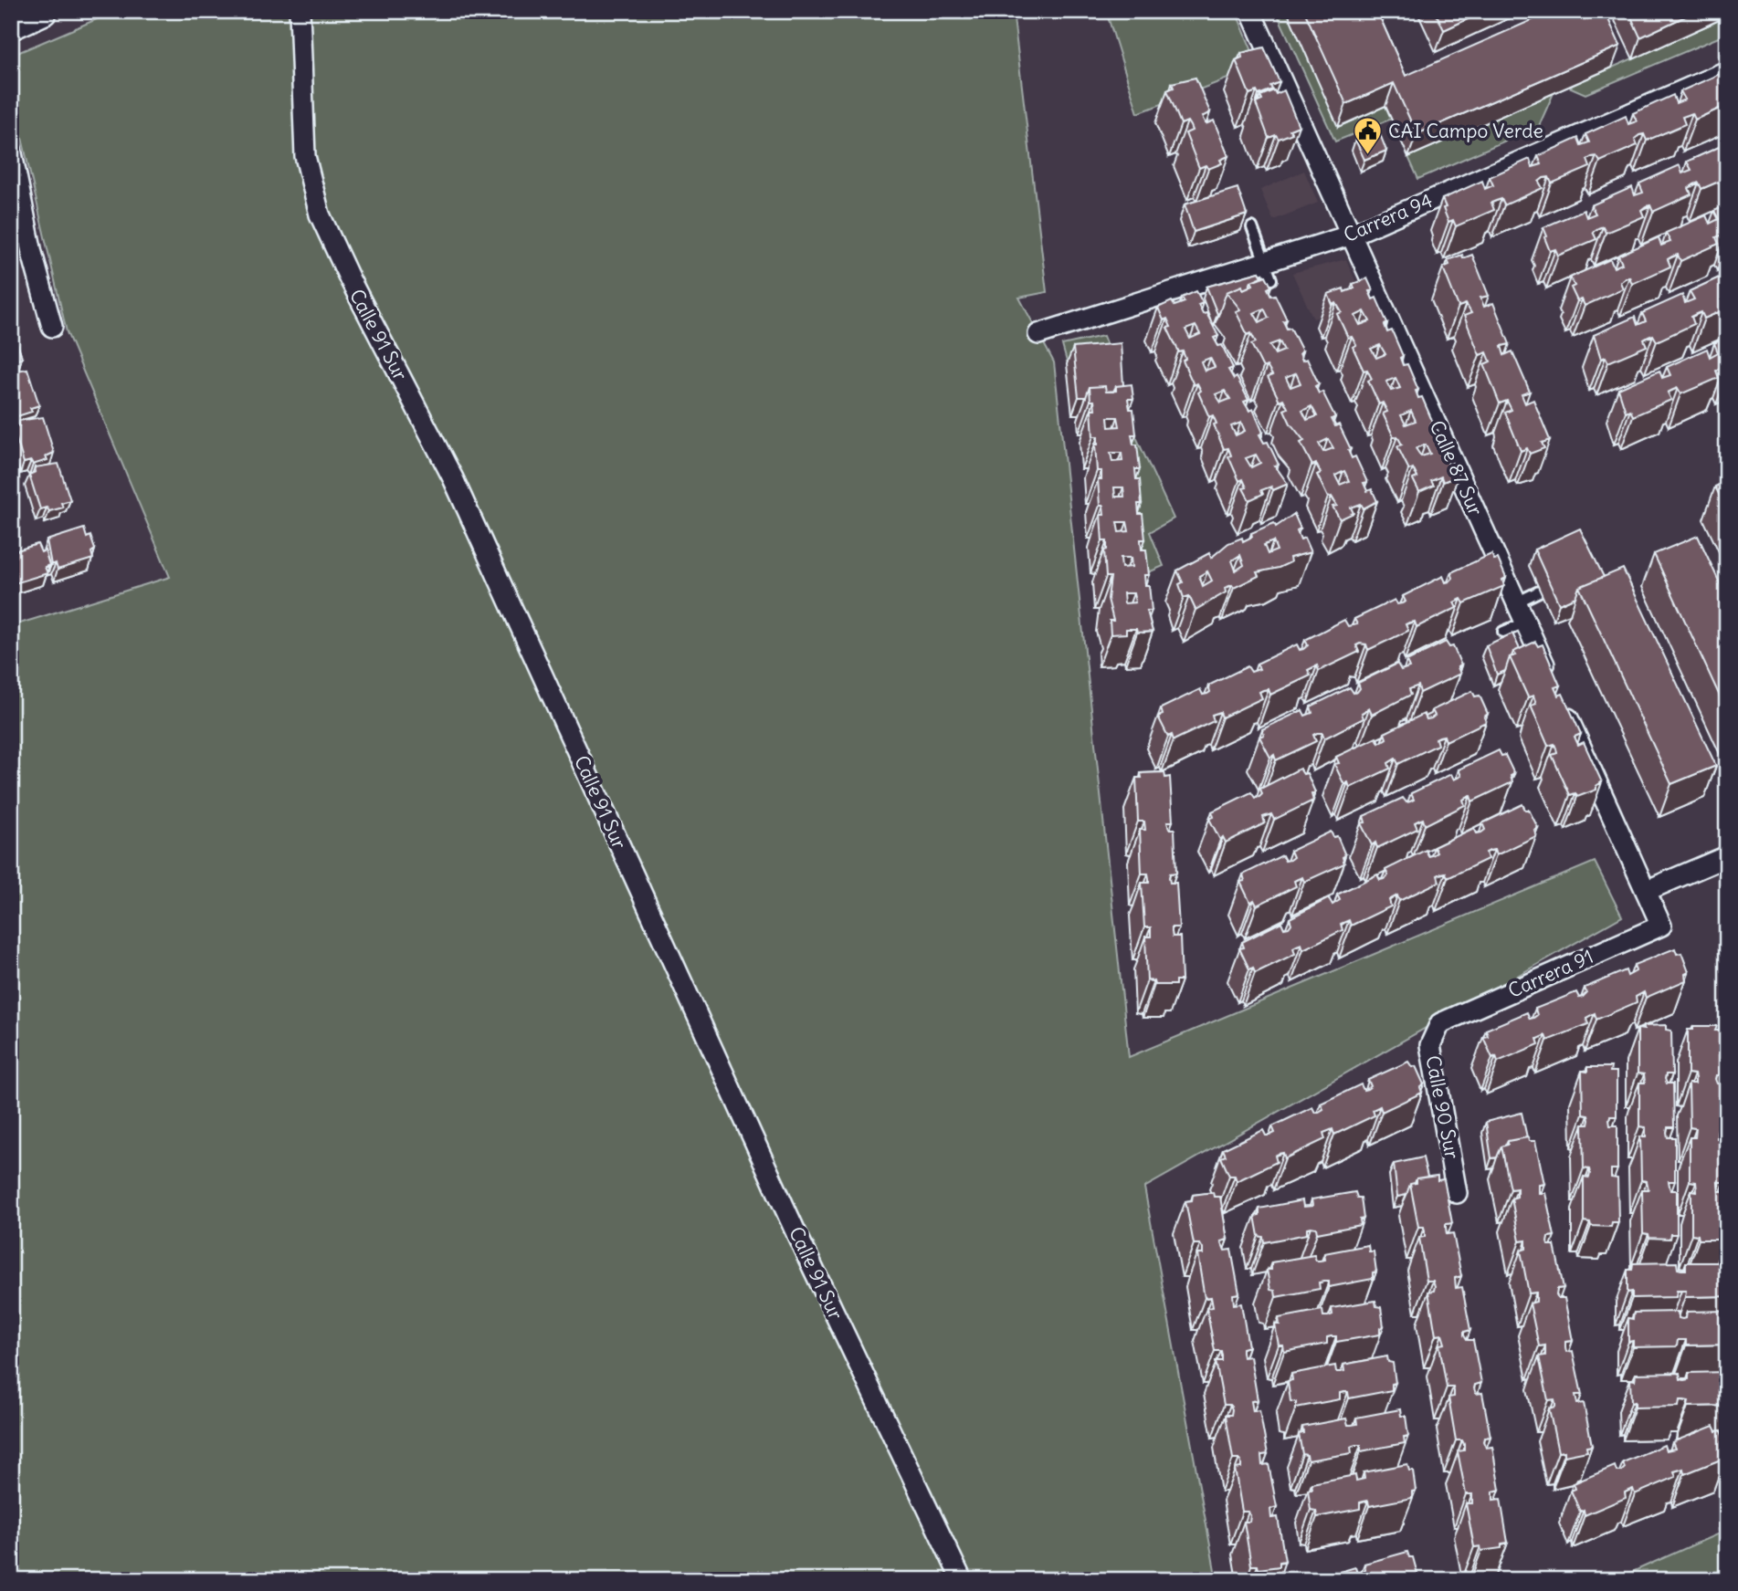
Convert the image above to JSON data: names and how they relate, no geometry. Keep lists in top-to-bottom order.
{
  "streets": {
    "street": [
      "Carrera 94",
      "Calle 91 Sur",
      "Calle 87 Sur",
      "Carrera 91",
      "Calle 90 Sur"
    ]
  },
  "crossings": [
    ["Carrera 94", "Calle 87 Sur"],
    ["Carrera 91", "Calle 90 Sur"]
  ],
  "places": {
    "public building": ["CAI Campo Verde"]
  }
}
